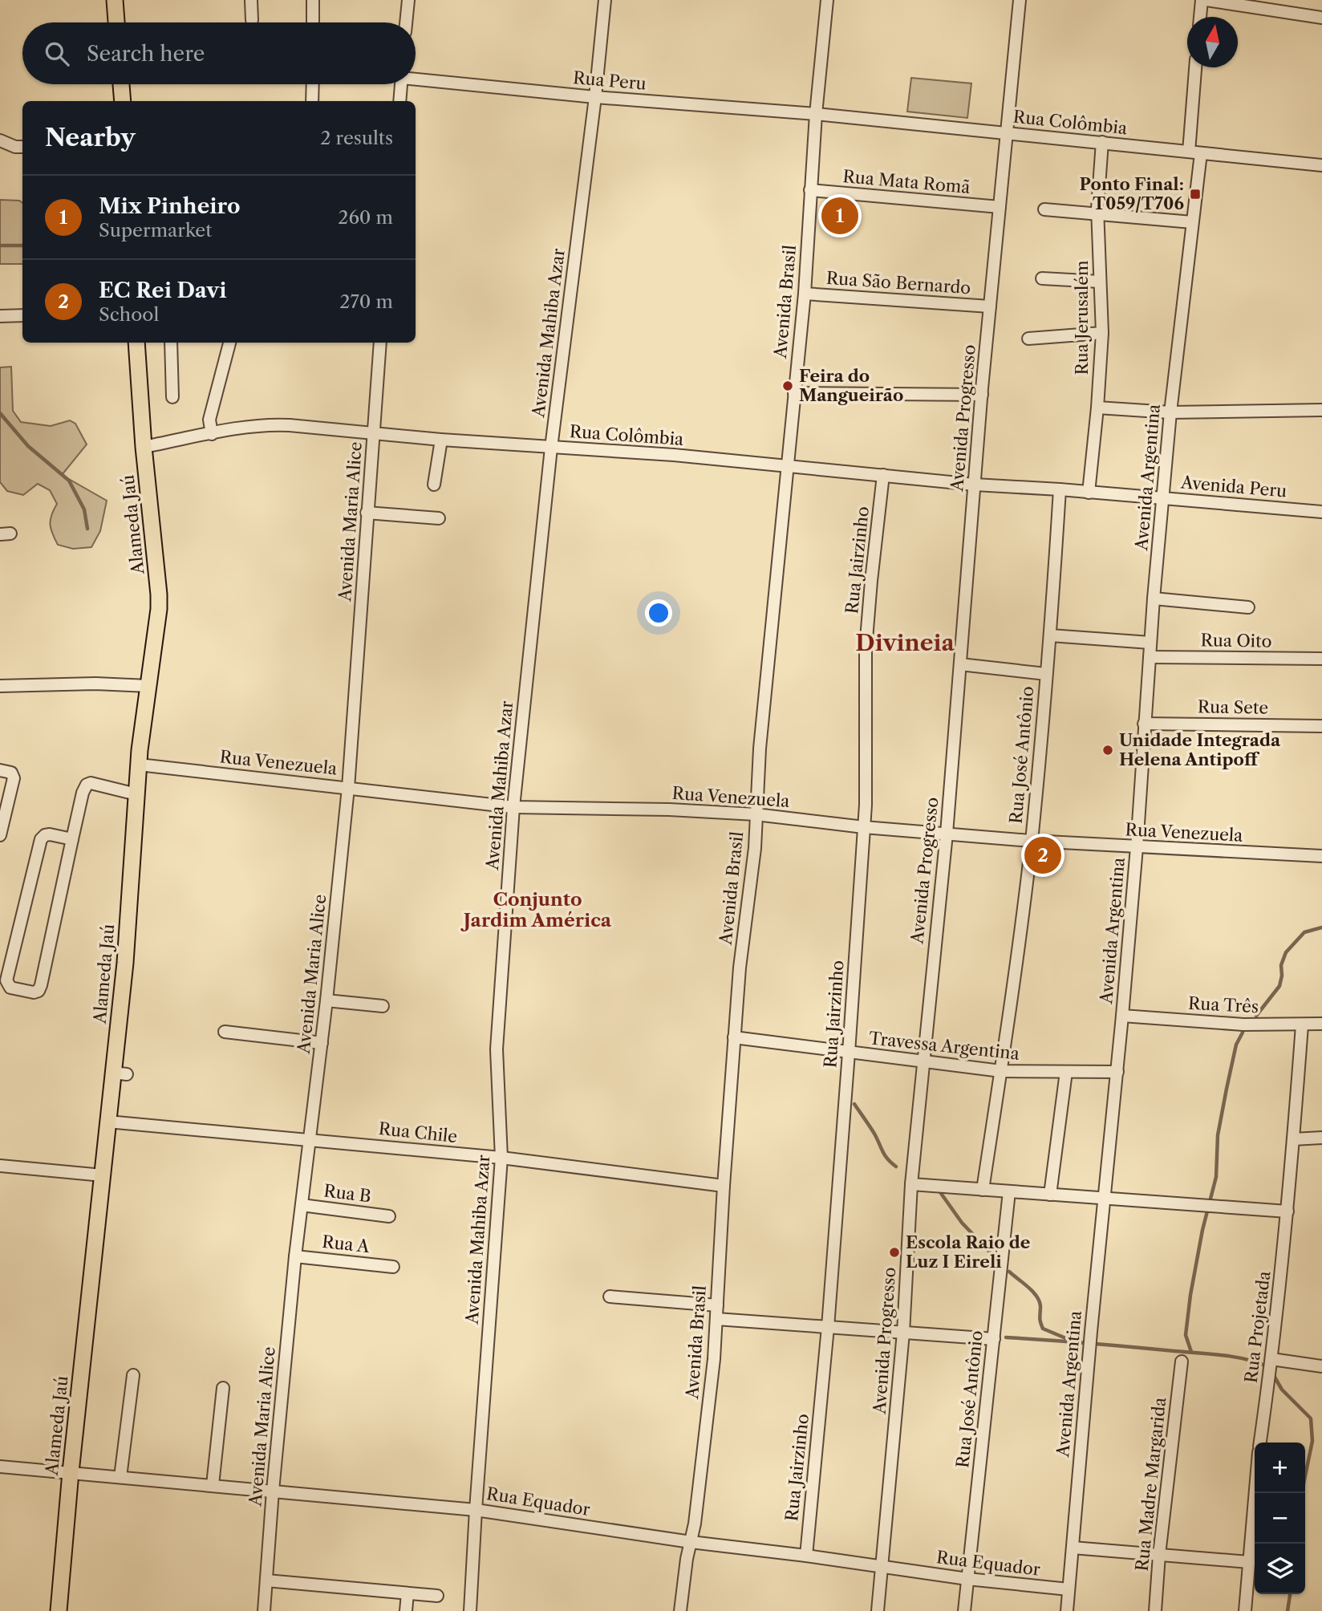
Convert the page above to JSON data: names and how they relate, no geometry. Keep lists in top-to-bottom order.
{
  "streets": {
    "main road": ["Alameda Jaú"],
    "street": [
      "Rua Peru",
      "Rua Colômbia",
      "Rua Mata Romã",
      "Rua São Bernardo",
      "Avenida Brasil",
      "Rua Jerusalém",
      "Avenida Mahiba Azar",
      "Avenida Progresso",
      "Avenida Argentina",
      "Avenida Peru",
      "Avenida Maria Alice",
      "Rua Jairzinho",
      "Rua Oito",
      "Rua Sete",
      "Rua José Antônio",
      "Rua Venezuela",
      "Rua Três",
      "Travessa Argentina",
      "Rua Chile",
      "Rua B",
      "Rua A",
      "Rua Projetada",
      "Rua Madre Margarida",
      "Rua Equador"
    ]
  },
  "crossings": [
    ["Rua Peru", "Rua Colômbia"],
    ["Rua Peru", "Avenida Brasil"],
    ["Rua Peru", "Avenida Mahiba Azar"],
    ["Rua Colômbia", "Avenida Brasil"],
    ["Rua Colômbia", "Rua Jerusalém"],
    ["Rua Colômbia", "Avenida Mahiba Azar"],
    ["Rua Colômbia", "Avenida Progresso"],
    ["Rua Colômbia", "Avenida Argentina"],
    ["Rua Colômbia", "Avenida Peru"],
    ["Rua Colômbia", "Avenida Maria Alice"],
    ["Rua Colômbia", "Alameda Jaú"],
    ["Rua Colômbia", "Rua Jairzinho"],
    ["Rua Mata Romã", "Avenida Brasil"],
    ["Rua Mata Romã", "Avenida Progresso"],
    ["Rua São Bernardo", "Avenida Brasil"],
    ["Rua São Bernardo", "Avenida Progresso"],
    ["Avenida Brasil", "Rua Venezuela"],
    ["Avenida Brasil", "Travessa Argentina"],
    ["Avenida Brasil", "Rua Chile"],
    ["Avenida Brasil", "Rua Equador"],
    ["Rua Jerusalém", "Avenida Peru"],
    ["Avenida Mahiba Azar", "Rua Venezuela"],
    ["Avenida Mahiba Azar", "Rua Chile"],
    ["Avenida Mahiba Azar", "Rua Equador"],
    ["Avenida Progresso", "Avenida Peru"],
    ["Avenida Progresso", "Rua Venezuela"],
    ["Avenida Progresso", "Travessa Argentina"],
    ["Avenida Progresso", "Rua Equador"],
    ["Avenida Argentina", "Avenida Peru"],
    ["Avenida Argentina", "Rua Oito"],
    ["Avenida Argentina", "Rua Sete"],
    ["Avenida Argentina", "Rua Venezuela"],
    ["Avenida Argentina", "Rua Três"],
    ["Avenida Argentina", "Travessa Argentina"],
    ["Avenida Argentina", "Rua Equador"],
    ["Avenida Peru", "Rua José Antônio"],
    ["Avenida Maria Alice", "Rua Venezuela"],
    ["Avenida Maria Alice", "Rua Chile"],
    ["Avenida Maria Alice", "Rua B"],
    ["Avenida Maria Alice", "Rua A"],
    ["Avenida Maria Alice", "Rua Equador"],
    ["Alameda Jaú", "Rua Venezuela"],
    ["Alameda Jaú", "Rua Chile"],
    ["Alameda Jaú", "Rua Equador"],
    ["Rua Jairzinho", "Rua Venezuela"],
    ["Rua Jairzinho", "Travessa Argentina"],
    ["Rua Jairzinho", "Rua Equador"],
    ["Rua José Antônio", "Rua Venezuela"],
    ["Rua José Antônio", "Travessa Argentina"],
    ["Rua José Antônio", "Rua Equador"],
    ["Rua Três", "Rua Projetada"]
  ],
  "districts": ["Divineia", "Conjunto Jardim América"],
  "places": {
    "transit": ["Ponto Final: T059/T706"],
    "other": ["Feira do Mangueirão", "Unidade Integrada Helena Antipoff", "Escola Raio de Luz I Eireli"]
  },
  "north": "top",
  "page": {
    "search": "Search here",
    "heading": ["Nearby", "2 results"],
    "list": [
      {
        "mark": "1",
        "name": "Mix Pinheiro",
        "note": "Supermarket",
        "value": "260 m"
      },
      {
        "mark": "2",
        "name": "EC Rei Davi",
        "note": "School",
        "value": "270 m"
      }
    ],
    "pins": ["1", "2"],
    "map_buttons": ["+", "−"]
  }
}
